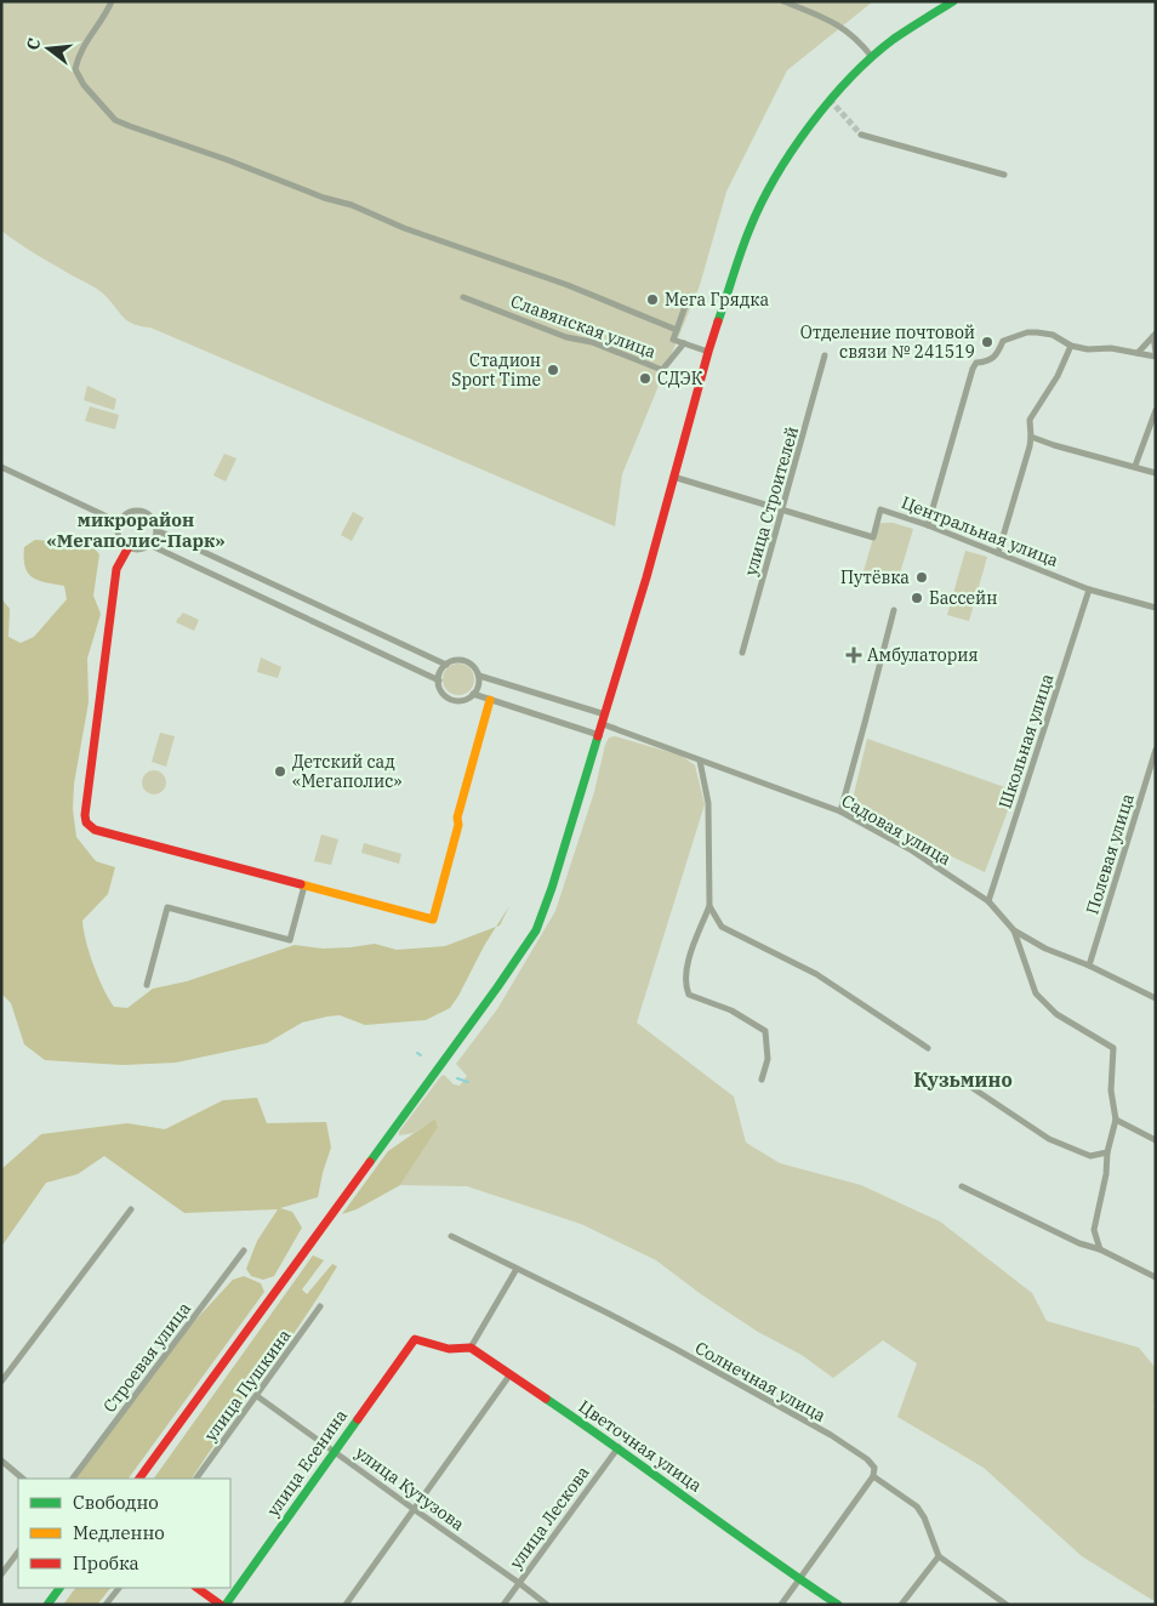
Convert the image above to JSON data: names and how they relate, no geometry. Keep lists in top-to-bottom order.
{
  "streets": {
    "main road": ["Цветочная улица", "улица Есенина"],
    "street": [
      "Славянская улица",
      "улица Строителей",
      "Центральная улица",
      "Школьная улица",
      "Садовая улица",
      "Полевая улица",
      "Строевая улица",
      "Солнечная улица",
      "улица Пушкина",
      "улица Кутузова",
      "улица Лескова"
    ]
  },
  "crossings": [
    ["улица Строителей", "Центральная улица"],
    ["Центральная улица", "Школьная улица"],
    ["Школьная улица", "Садовая улица"],
    ["Садовая улица", "Полевая улица"],
    ["улица Пушкина", "улица Кутузова"],
    ["Цветочная улица", "улица Есенина"],
    ["Цветочная улица", "улица Лескова"],
    ["улица Есенина", "улица Кутузова"],
    ["улица Кутузова", "улица Лескова"]
  ],
  "districts": ["микрорайон «Мегаполис-Парк»", "Кузьмино"],
  "places": {
    "other": [
      "Мега Грядка",
      "Отделение почтовой связи № 241519",
      "Стадион Sport Time",
      "СДЭК",
      "Путёвка",
      "Бассейн",
      "Детский сад «Мегаполис»"
    ],
    "health": ["Амбулатория"]
  },
  "legend": ["Свободно", "Медленно", "Пробка"],
  "north": "left"
}
